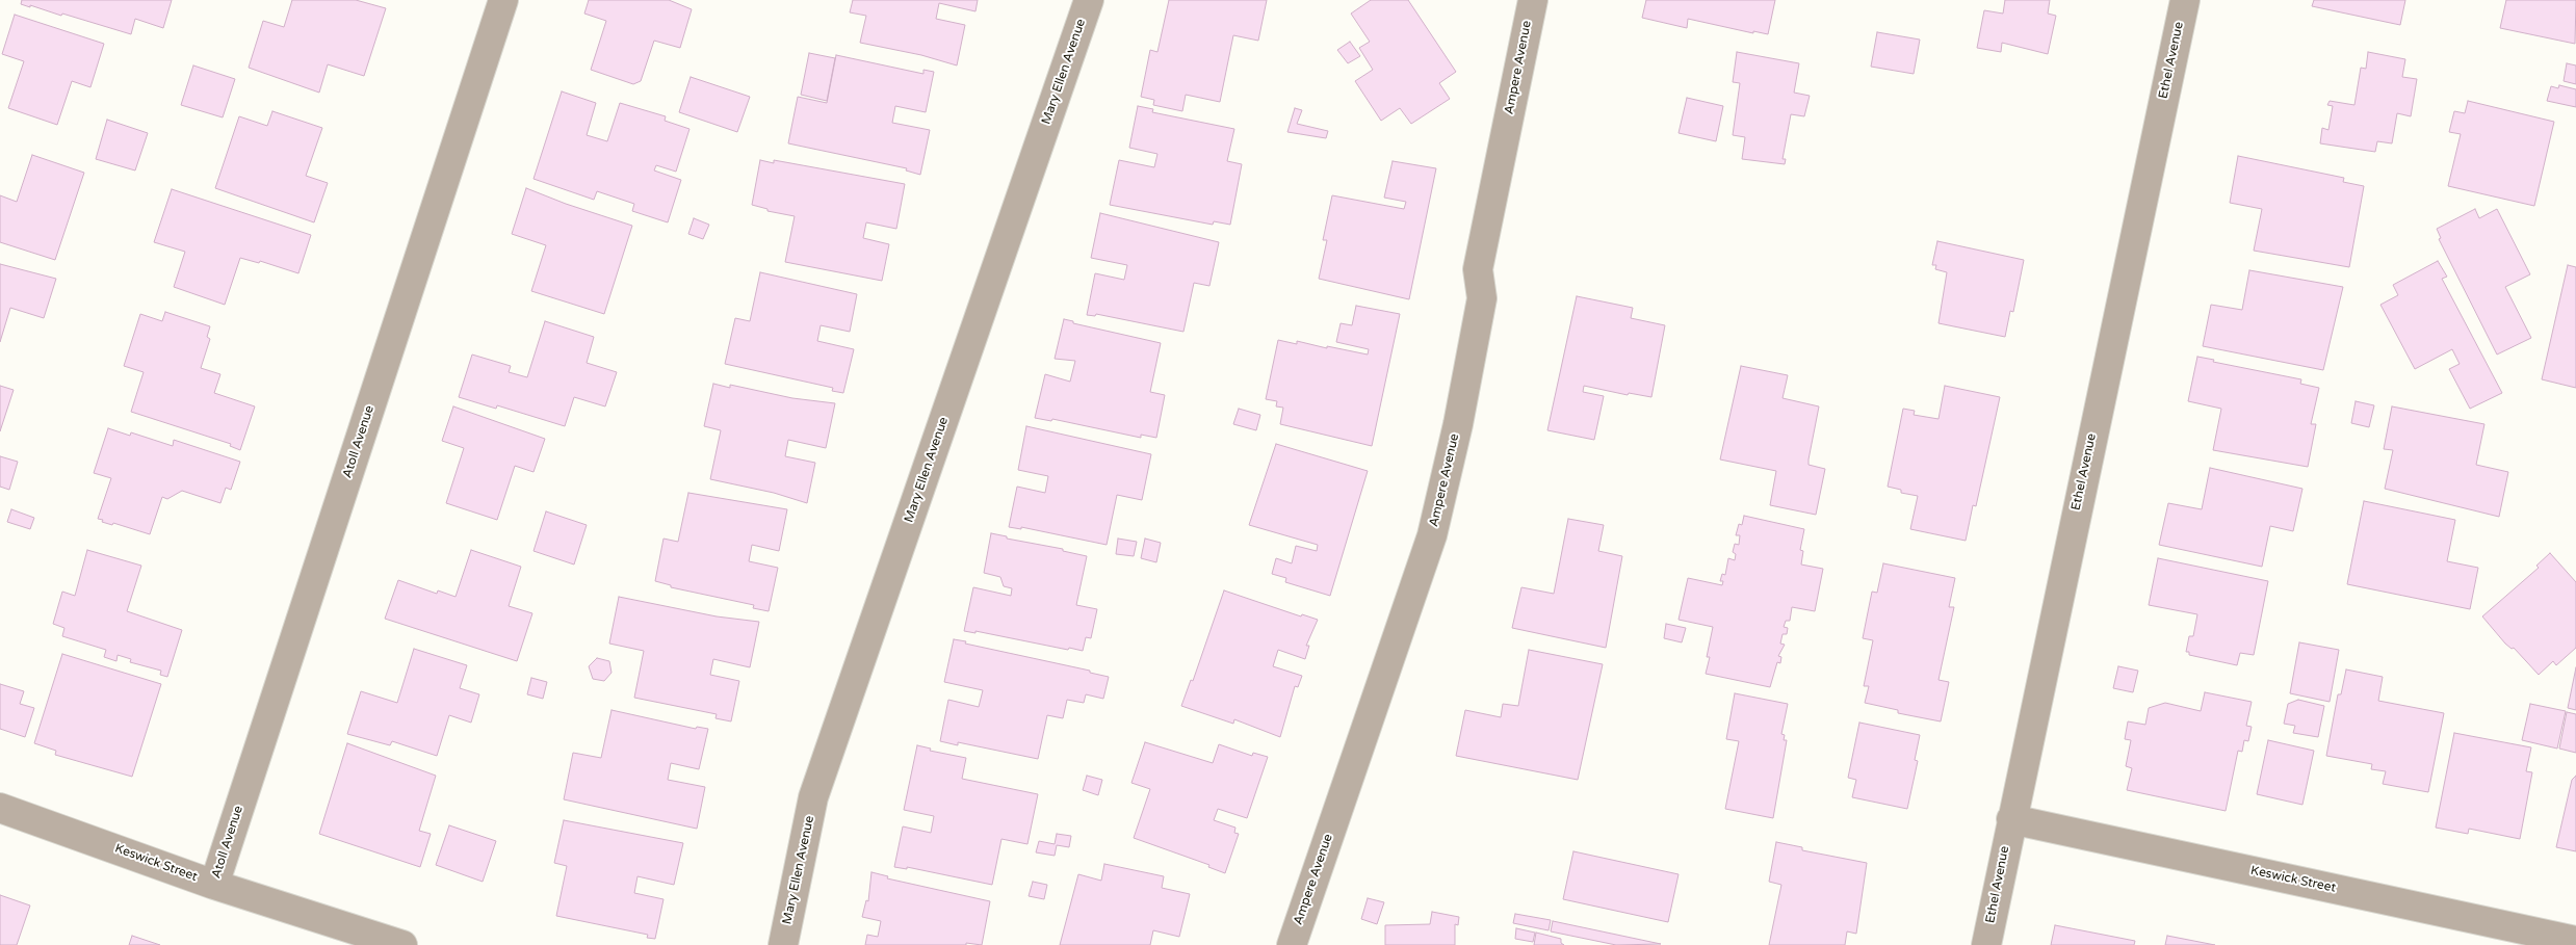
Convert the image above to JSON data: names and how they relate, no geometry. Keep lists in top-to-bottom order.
{
  "streets": {
    "street": [
      "Ethel Avenue",
      "Ampere Avenue",
      "Mary Ellen Avenue",
      "Atoll Avenue",
      "Keswick Street"
    ]
  },
  "crossings": [
    ["Ethel Avenue", "Keswick Street"],
    ["Atoll Avenue", "Keswick Street"]
  ]
}
